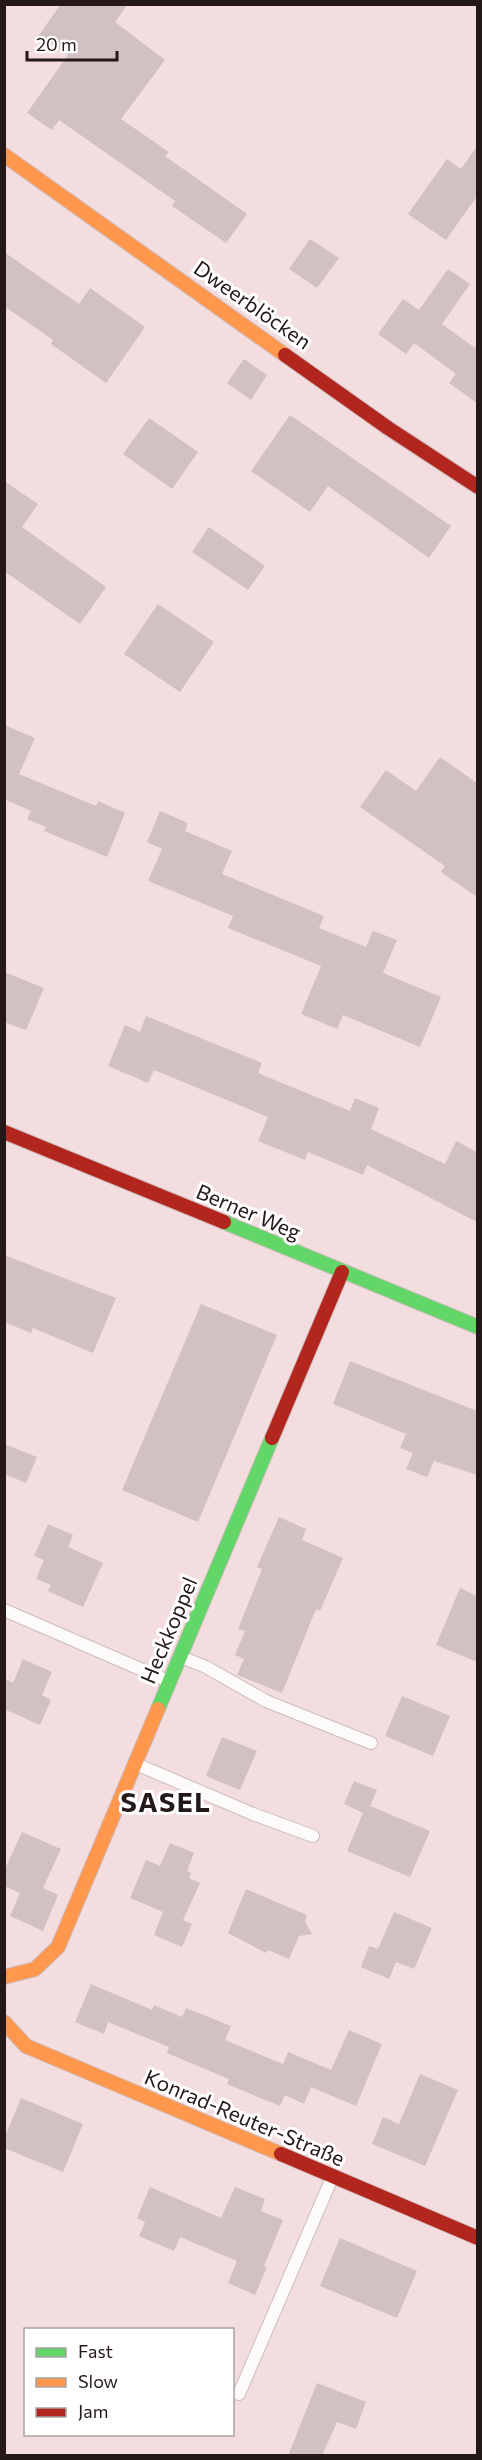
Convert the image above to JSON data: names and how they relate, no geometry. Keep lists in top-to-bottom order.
{
  "streets": {
    "street": [
      "Dweerblöcken",
      "Berner Weg",
      "Heckkoppel",
      "Konrad-Reuter-Straße"
    ]
  },
  "crossings": [
    ["Berner Weg", "Heckkoppel"]
  ],
  "districts": ["SASEL"],
  "legend": ["Fast", "Slow", "Jam"],
  "scale_bar": "20 m"
}
